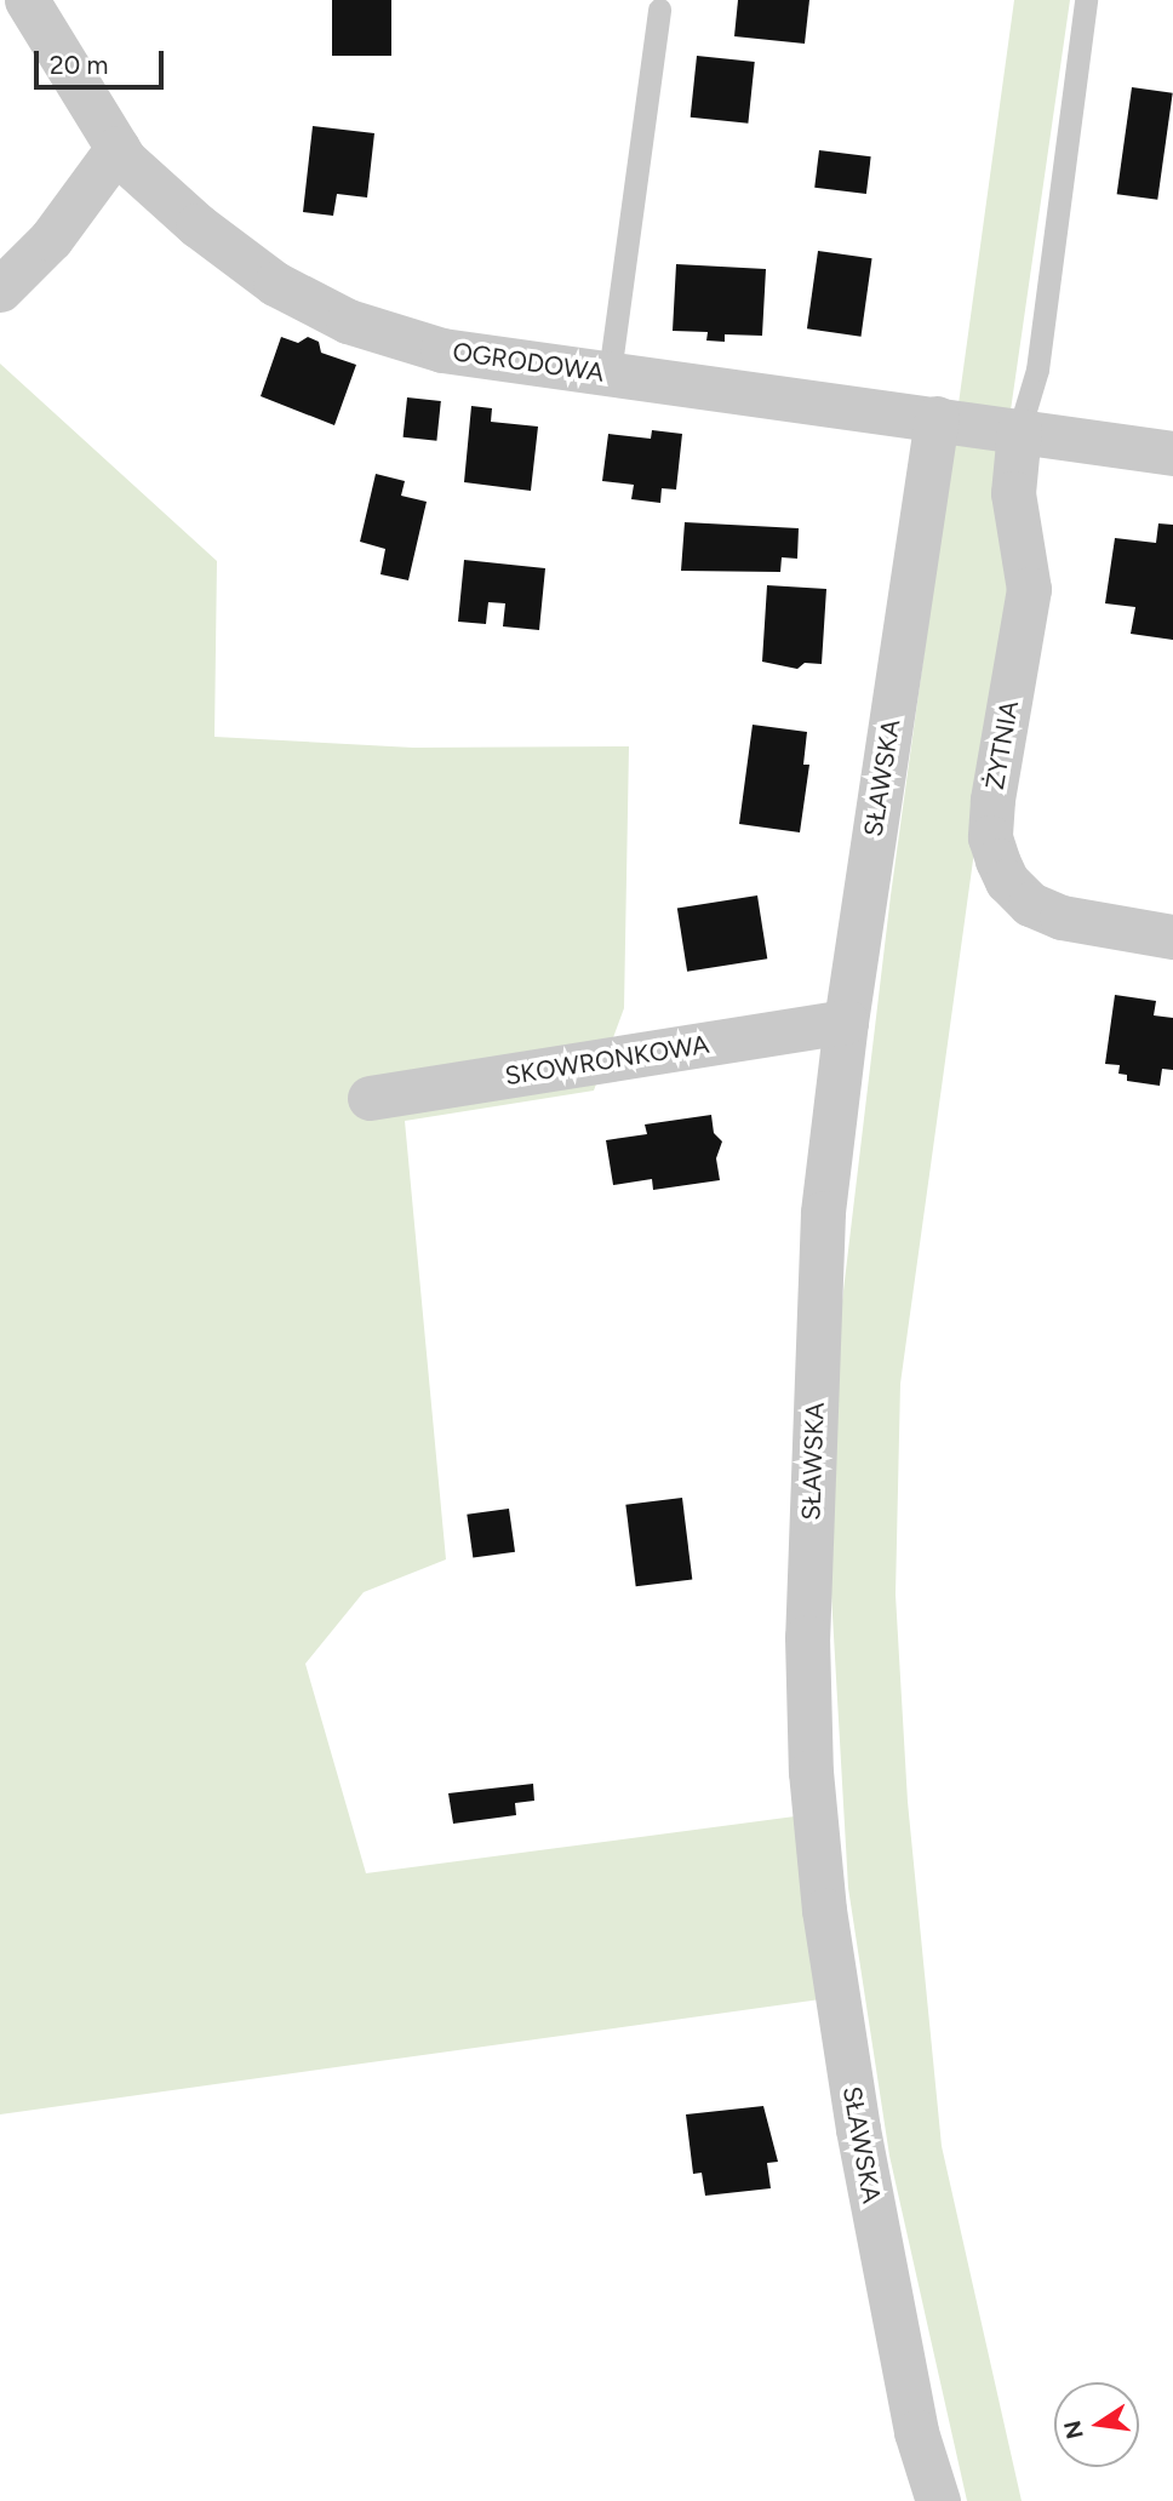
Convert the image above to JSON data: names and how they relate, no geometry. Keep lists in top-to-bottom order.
{
  "streets": {
    "street": [
      "OGRODOWA",
      "ŻYTNIA",
      "SŁAWSKA",
      "SKOWRONKOWA"
    ]
  },
  "crossings": [
    ["OGRODOWA", "ŻYTNIA"],
    ["OGRODOWA", "SŁAWSKA"],
    ["SŁAWSKA", "SKOWRONKOWA"]
  ],
  "scale_bar": "20 m",
  "north": "left"
}
